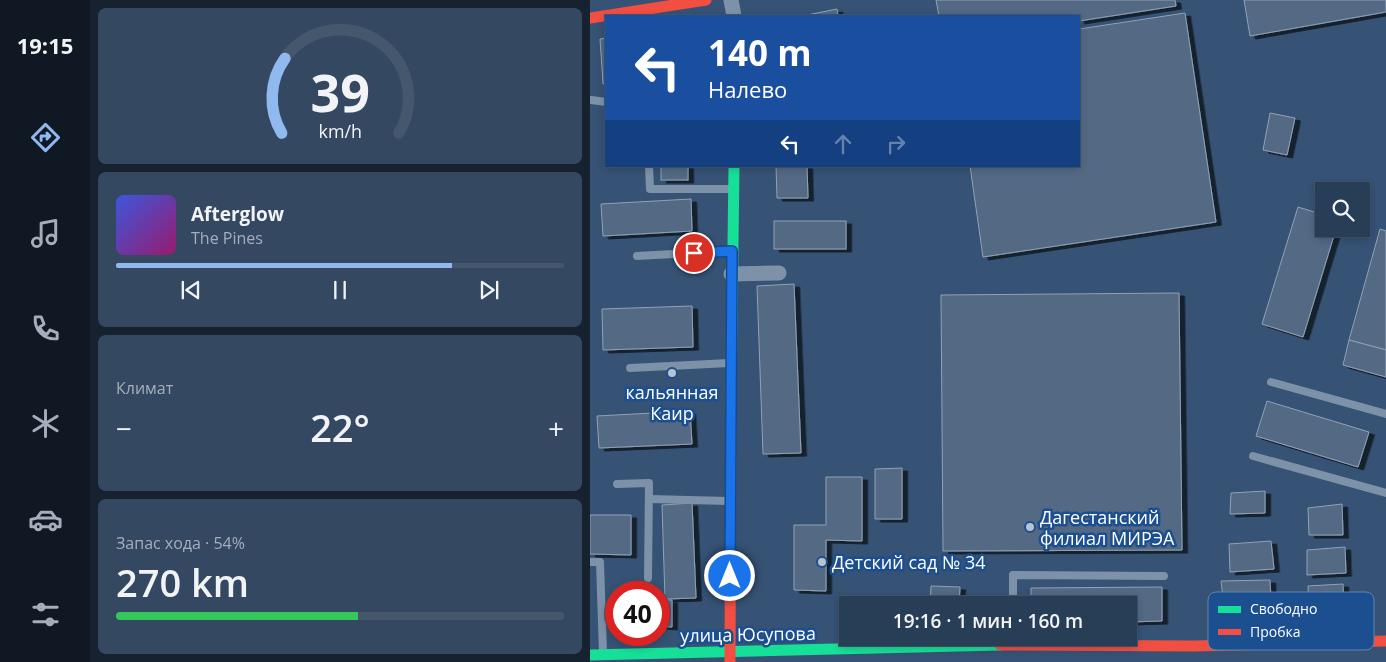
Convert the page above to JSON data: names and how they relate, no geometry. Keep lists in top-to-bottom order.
{
  "streets": {
    "street": ["улица Юсупова"]
  },
  "places": ["кальянная Каир", "Дагестанский филиал МИРЭА", "Детский сад № 34"],
  "legend": ["Свободно", "Пробка"],
  "page": {
    "tabs": "19:15",
    "turn": ["140 m", "Налево"],
    "song": ["Afterglow", "The Pines"],
    "tile": [
      "Климат",
      ["Запас хода · 54%", "270 km"]
    ],
    "heat": ["−", "22°", "+"],
    "limit": "40",
    "trip": "19:16 · 1 мин · 160 m",
    "gauge": ["39", "km/h"]
  }
}
